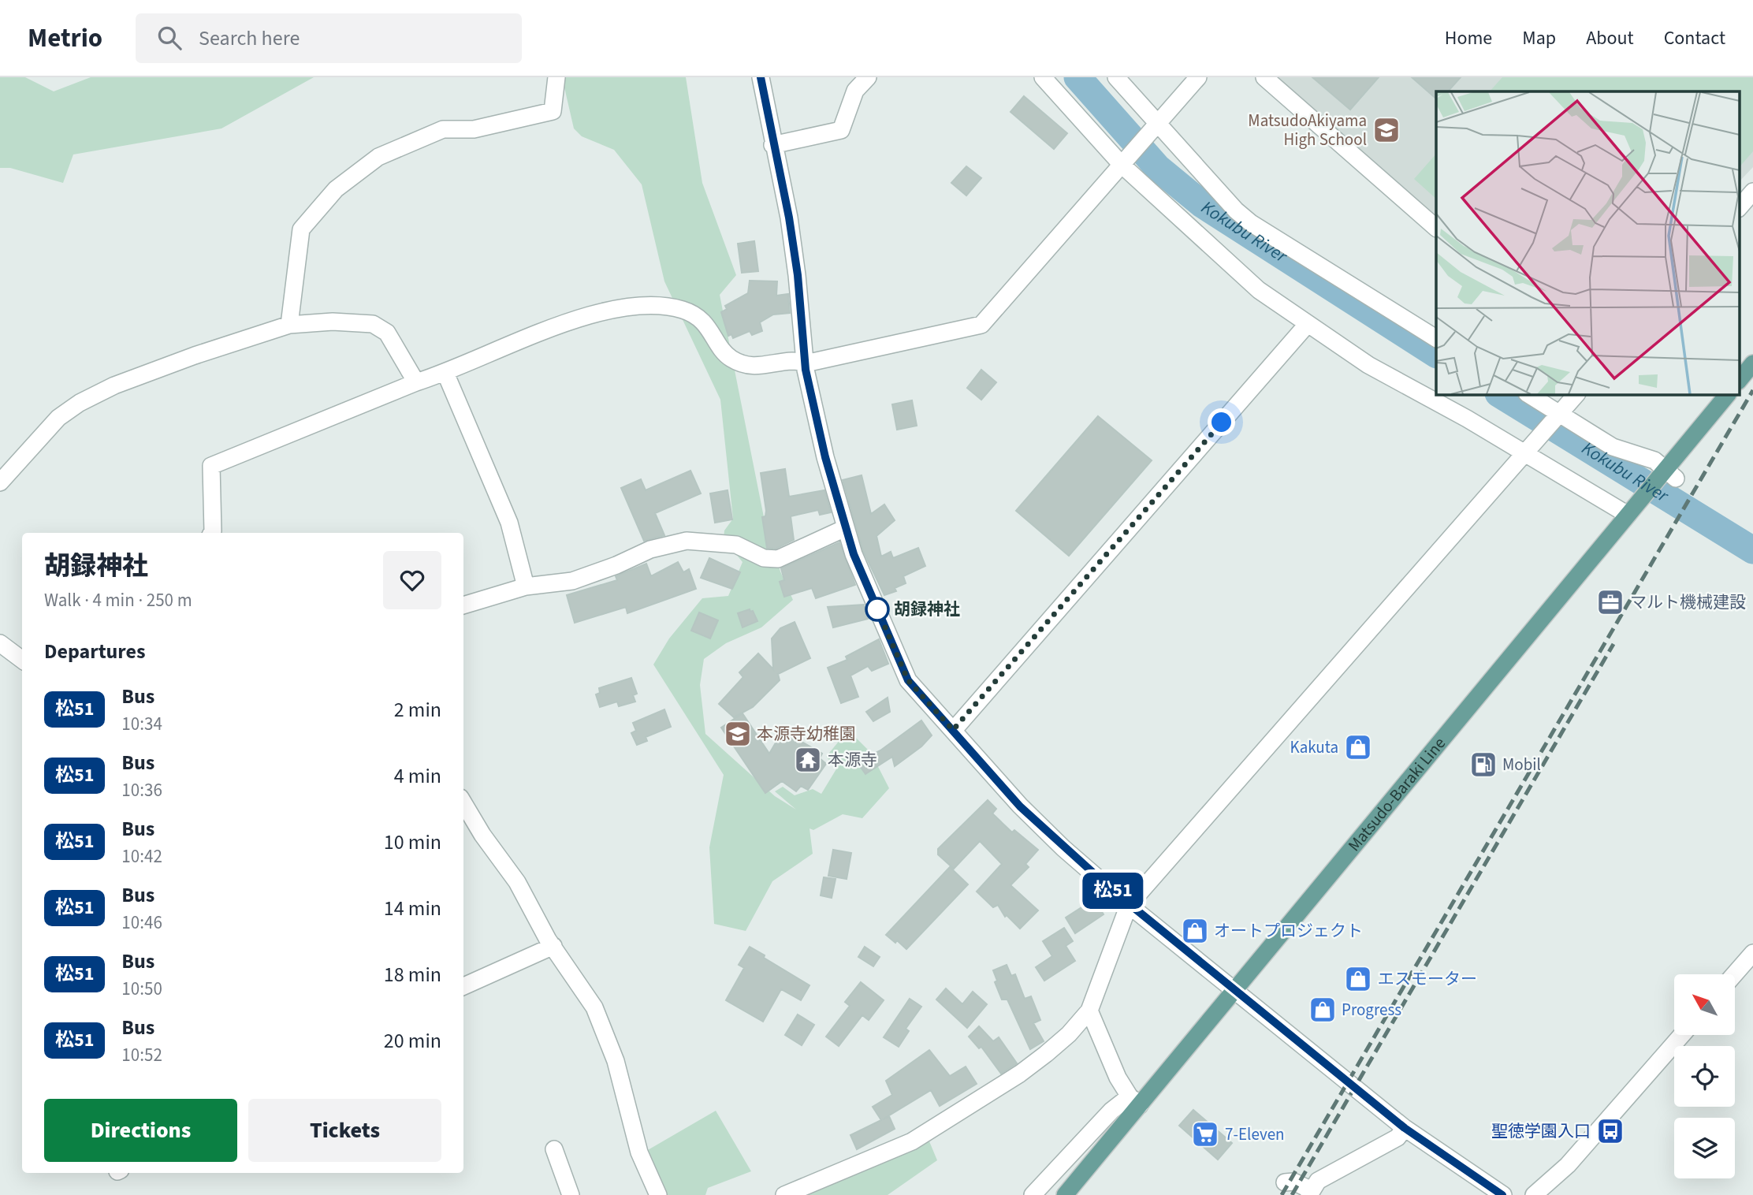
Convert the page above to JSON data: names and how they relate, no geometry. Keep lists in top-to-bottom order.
{
  "streets": {
    "main road": ["Matsudo-Baraki Line"]
  },
  "water": ["Kokubu River"],
  "places": {
    "school or university": ["MatsudoAkiyama High School", "本源寺幼稚園"],
    "office": ["マルト機械建設"],
    "other": ["胡録神社"],
    "shop": [
      "Kakuta",
      "オートプロジェクト",
      "エスモーター",
      "Progress"
    ],
    "temple": ["本源寺"],
    "fuel station": ["Mobil"],
    "bus stop": ["聖徳学園入口"],
    "supermarket": ["7-Eleven"]
  },
  "lines": ["bus line 松51"],
  "north": "top left",
  "page": {
    "header": "Metrio",
    "search": "Search here",
    "nav": [
      "Home",
      "Map",
      "About",
      "Contact"
    ],
    "on_map": "松51",
    "heading": [
      ["胡録神社", "Walk · 4 min · 250 m"],
      "Departures"
    ],
    "list": [
      {
        "mark": "松51",
        "name": "Bus",
        "note": "10:34",
        "value": "2 min"
      },
      {
        "mark": "松51",
        "name": "Bus",
        "note": "10:36",
        "value": "4 min"
      },
      {
        "mark": "松51",
        "name": "Bus",
        "note": "10:42",
        "value": "10 min"
      },
      {
        "mark": "松51",
        "name": "Bus",
        "note": "10:46",
        "value": "14 min"
      },
      {
        "mark": "松51",
        "name": "Bus",
        "note": "10:50",
        "value": "18 min"
      },
      {
        "mark": "松51",
        "name": "Bus",
        "note": "10:52",
        "value": "20 min"
      }
    ],
    "buttons": ["Directions", "Tickets"]
  }
}
